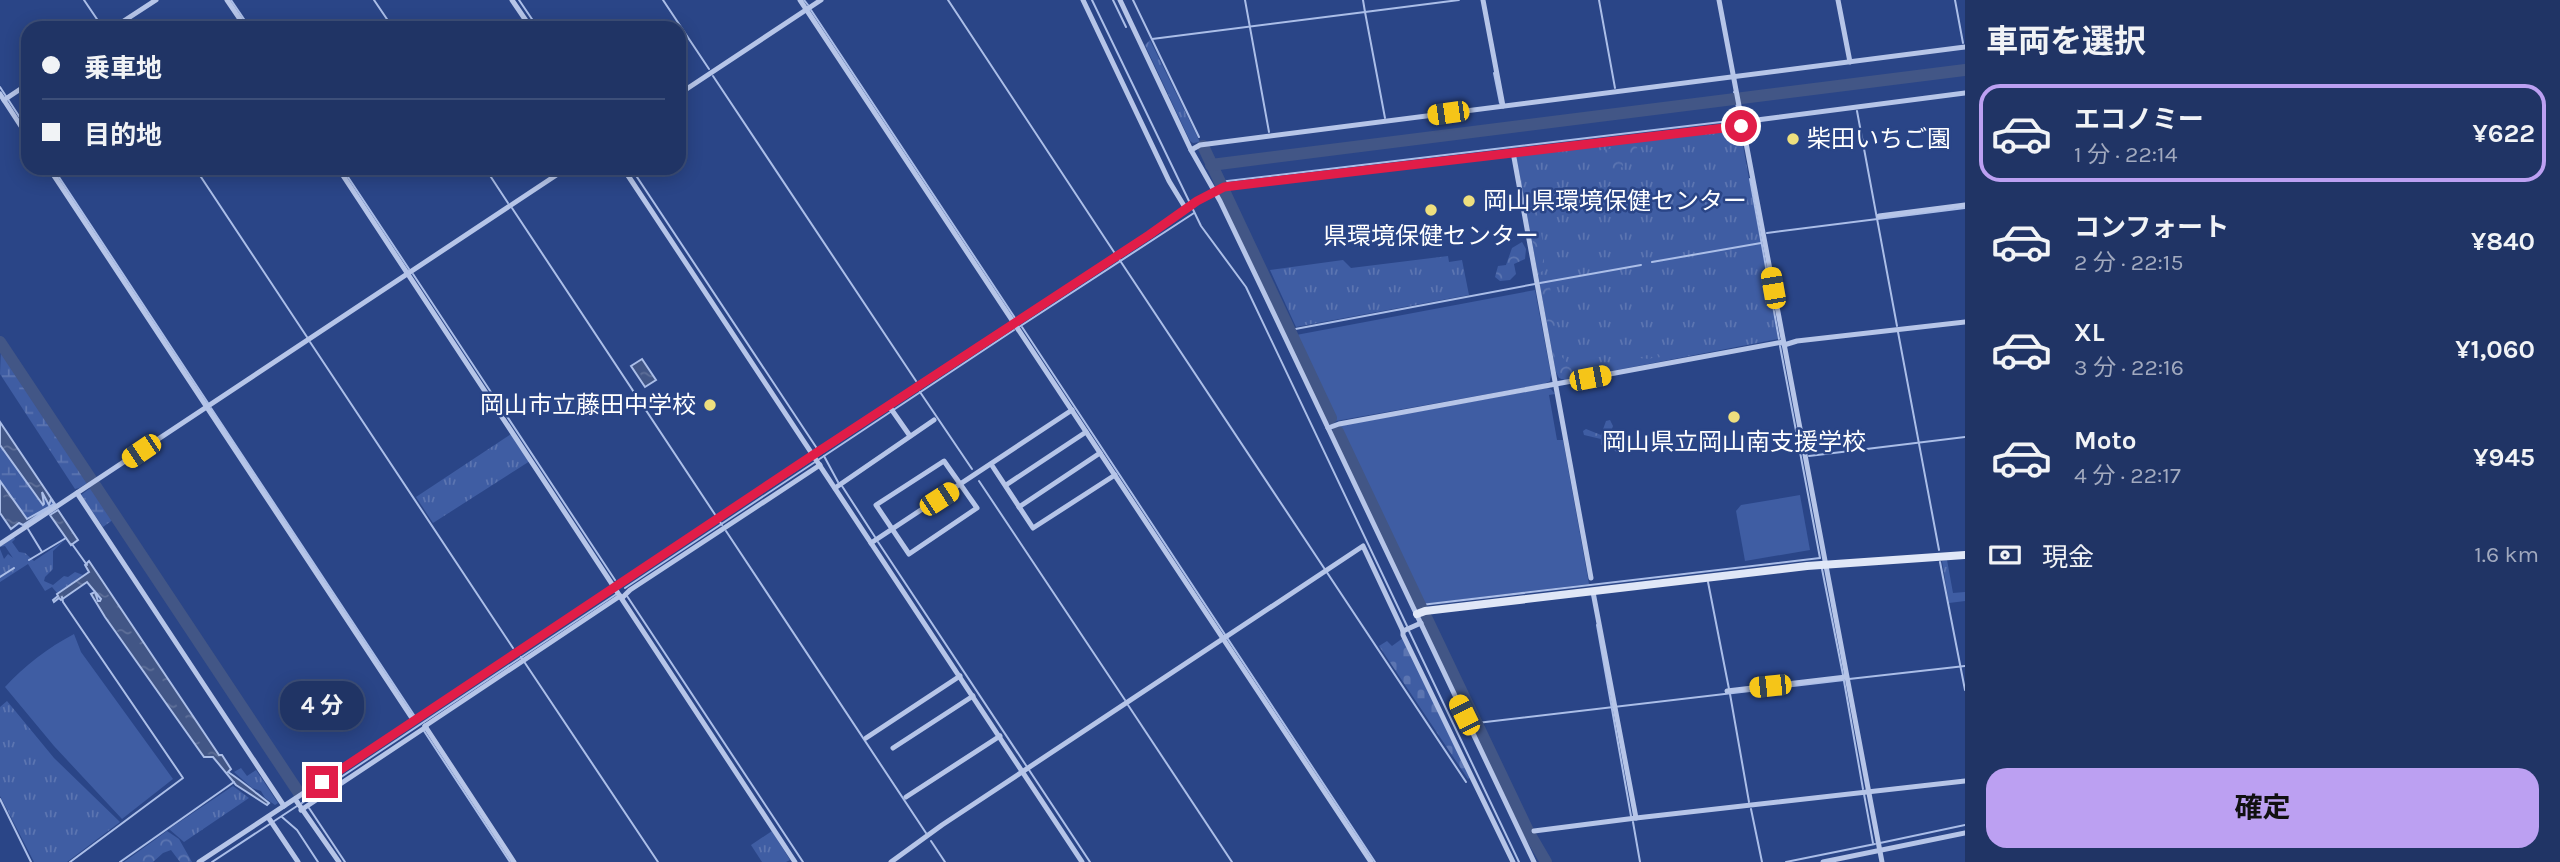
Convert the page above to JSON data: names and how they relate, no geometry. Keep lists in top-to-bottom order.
{
  "places": [
    "柴田いちご園",
    "岡山県環境保健センター",
    "県環境保健センター",
    "岡山市立藤田中学校",
    "岡山県立岡山南支援学校"
  ],
  "page": {
    "heading": "車両を選択",
    "banner": ["乗車地", "目的地"],
    "list": [
      {
        "name": "エコノミー",
        "note": "1 分 · 22:14",
        "value": "¥622"
      },
      {
        "name": "コンフォート",
        "note": "2 分 · 22:15",
        "value": "¥840"
      },
      {
        "name": "XL",
        "note": "3 分 · 22:16",
        "value": "¥1,060"
      },
      {
        "name": "Moto",
        "note": "4 分 · 22:17",
        "value": "¥945"
      }
    ],
    "pay": ["現金", "1.6 km"],
    "bubble": "4 分",
    "buttons": "確定"
  }
}
